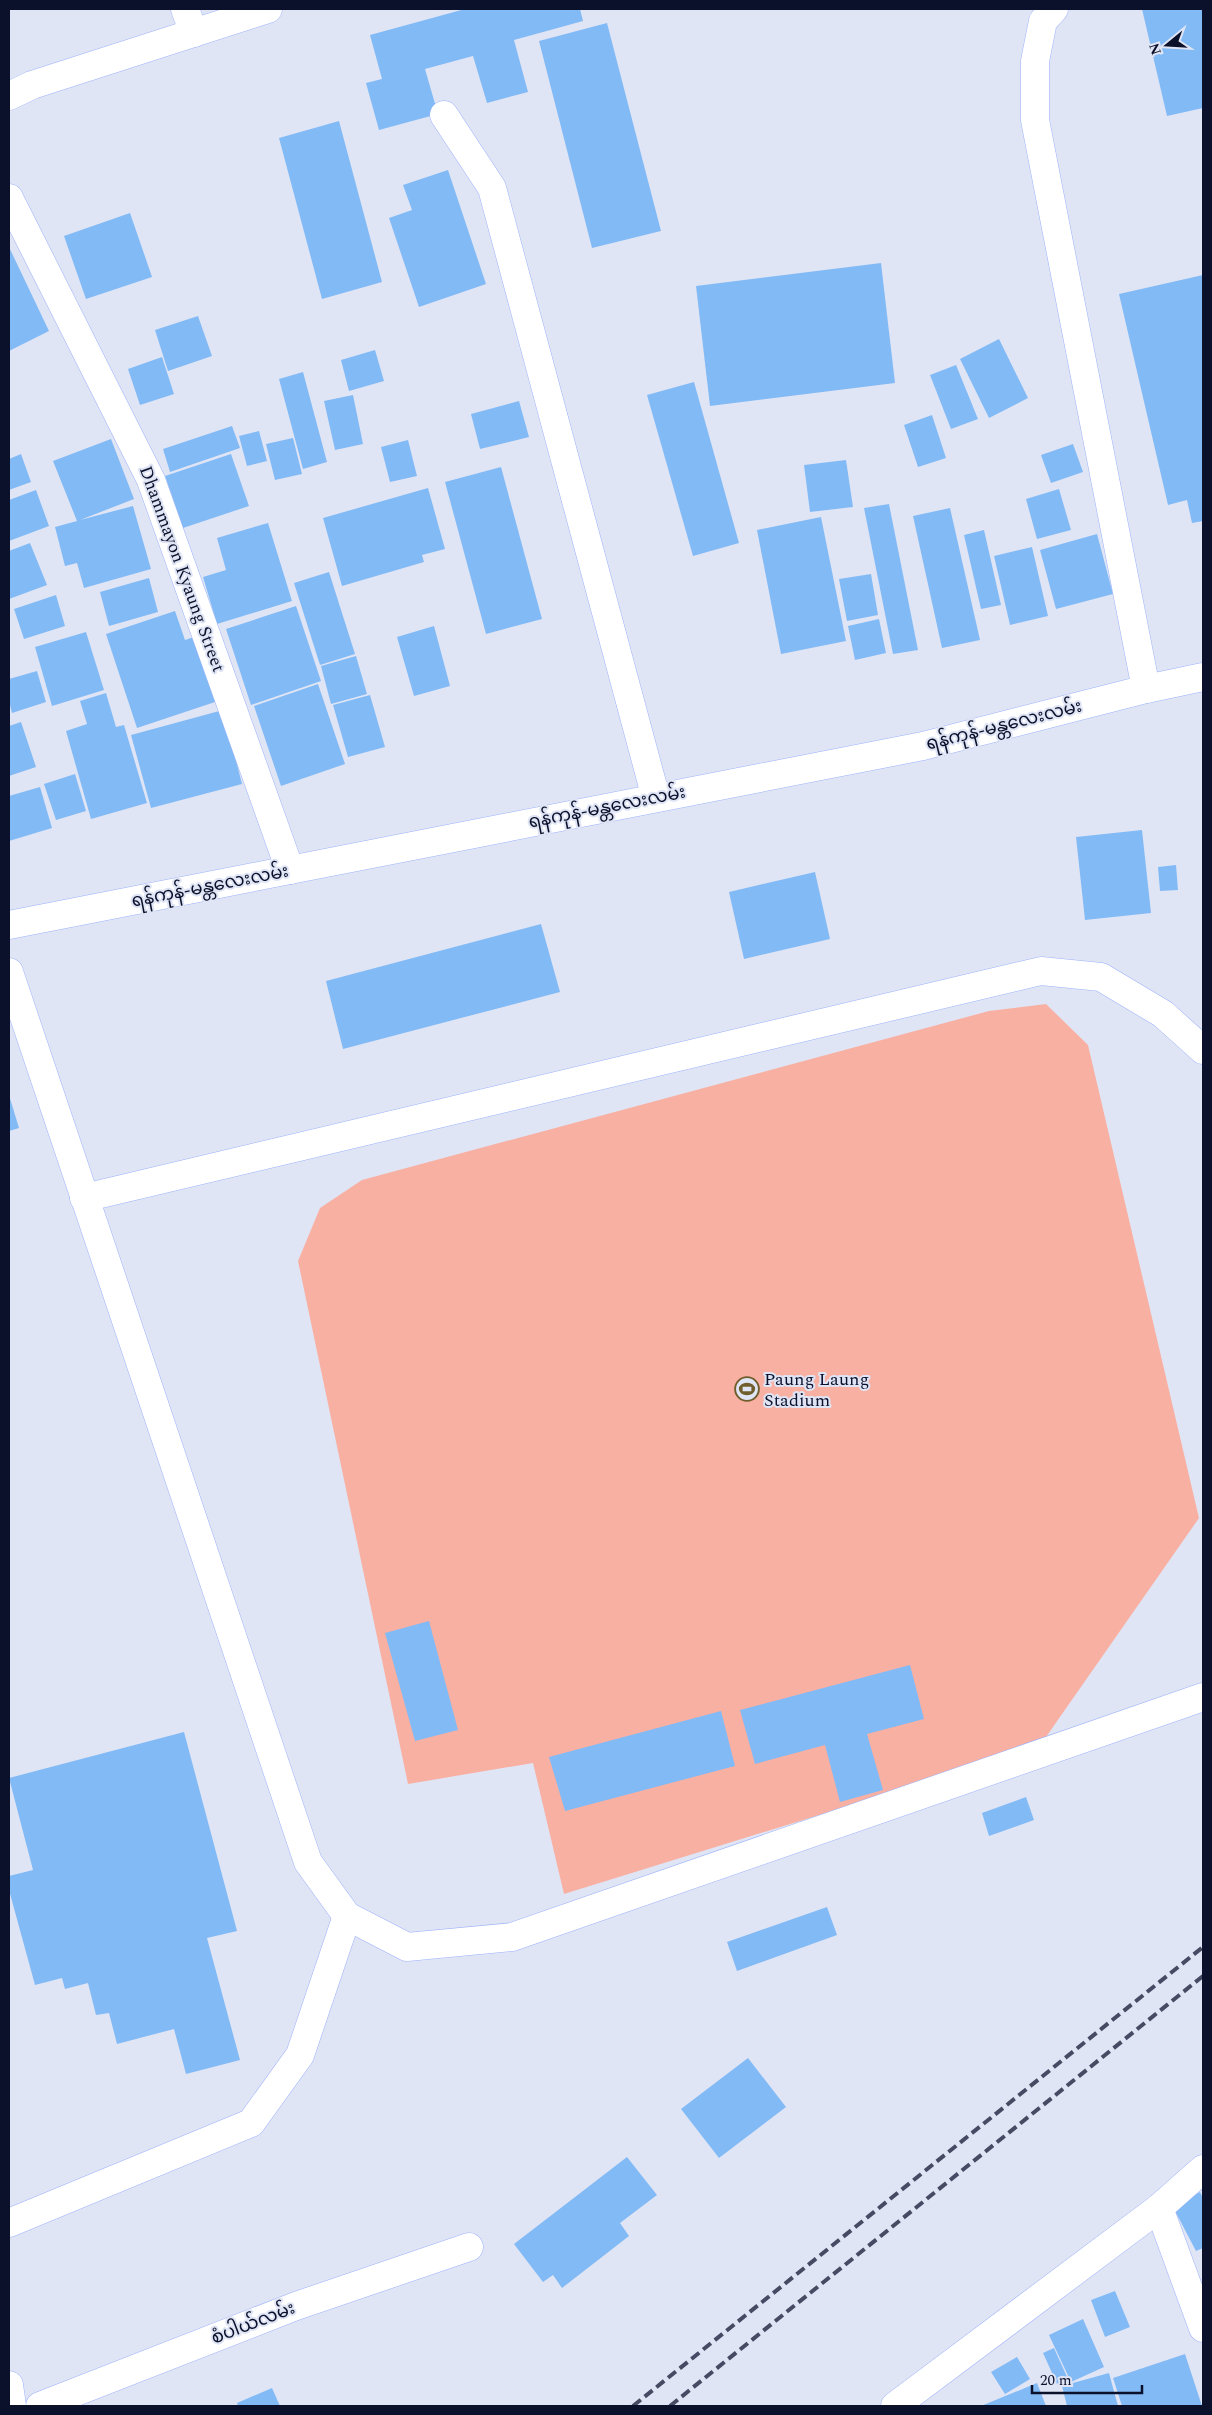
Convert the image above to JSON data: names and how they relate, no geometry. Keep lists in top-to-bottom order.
{
  "streets": {
    "street": ["Dhammayon Kyaung Street", "ရန်ကုန်-မန္တလေးလမ်း", "စံပါယ်လမ်း"]
  },
  "crossings": [
    ["Dhammayon Kyaung Street", "ရန်ကုန်-မန္တလေးလမ်း"]
  ],
  "places": {
    "sports": ["Paung Laung Stadium"]
  },
  "scale_bar": "20 m",
  "north": "left"
}
